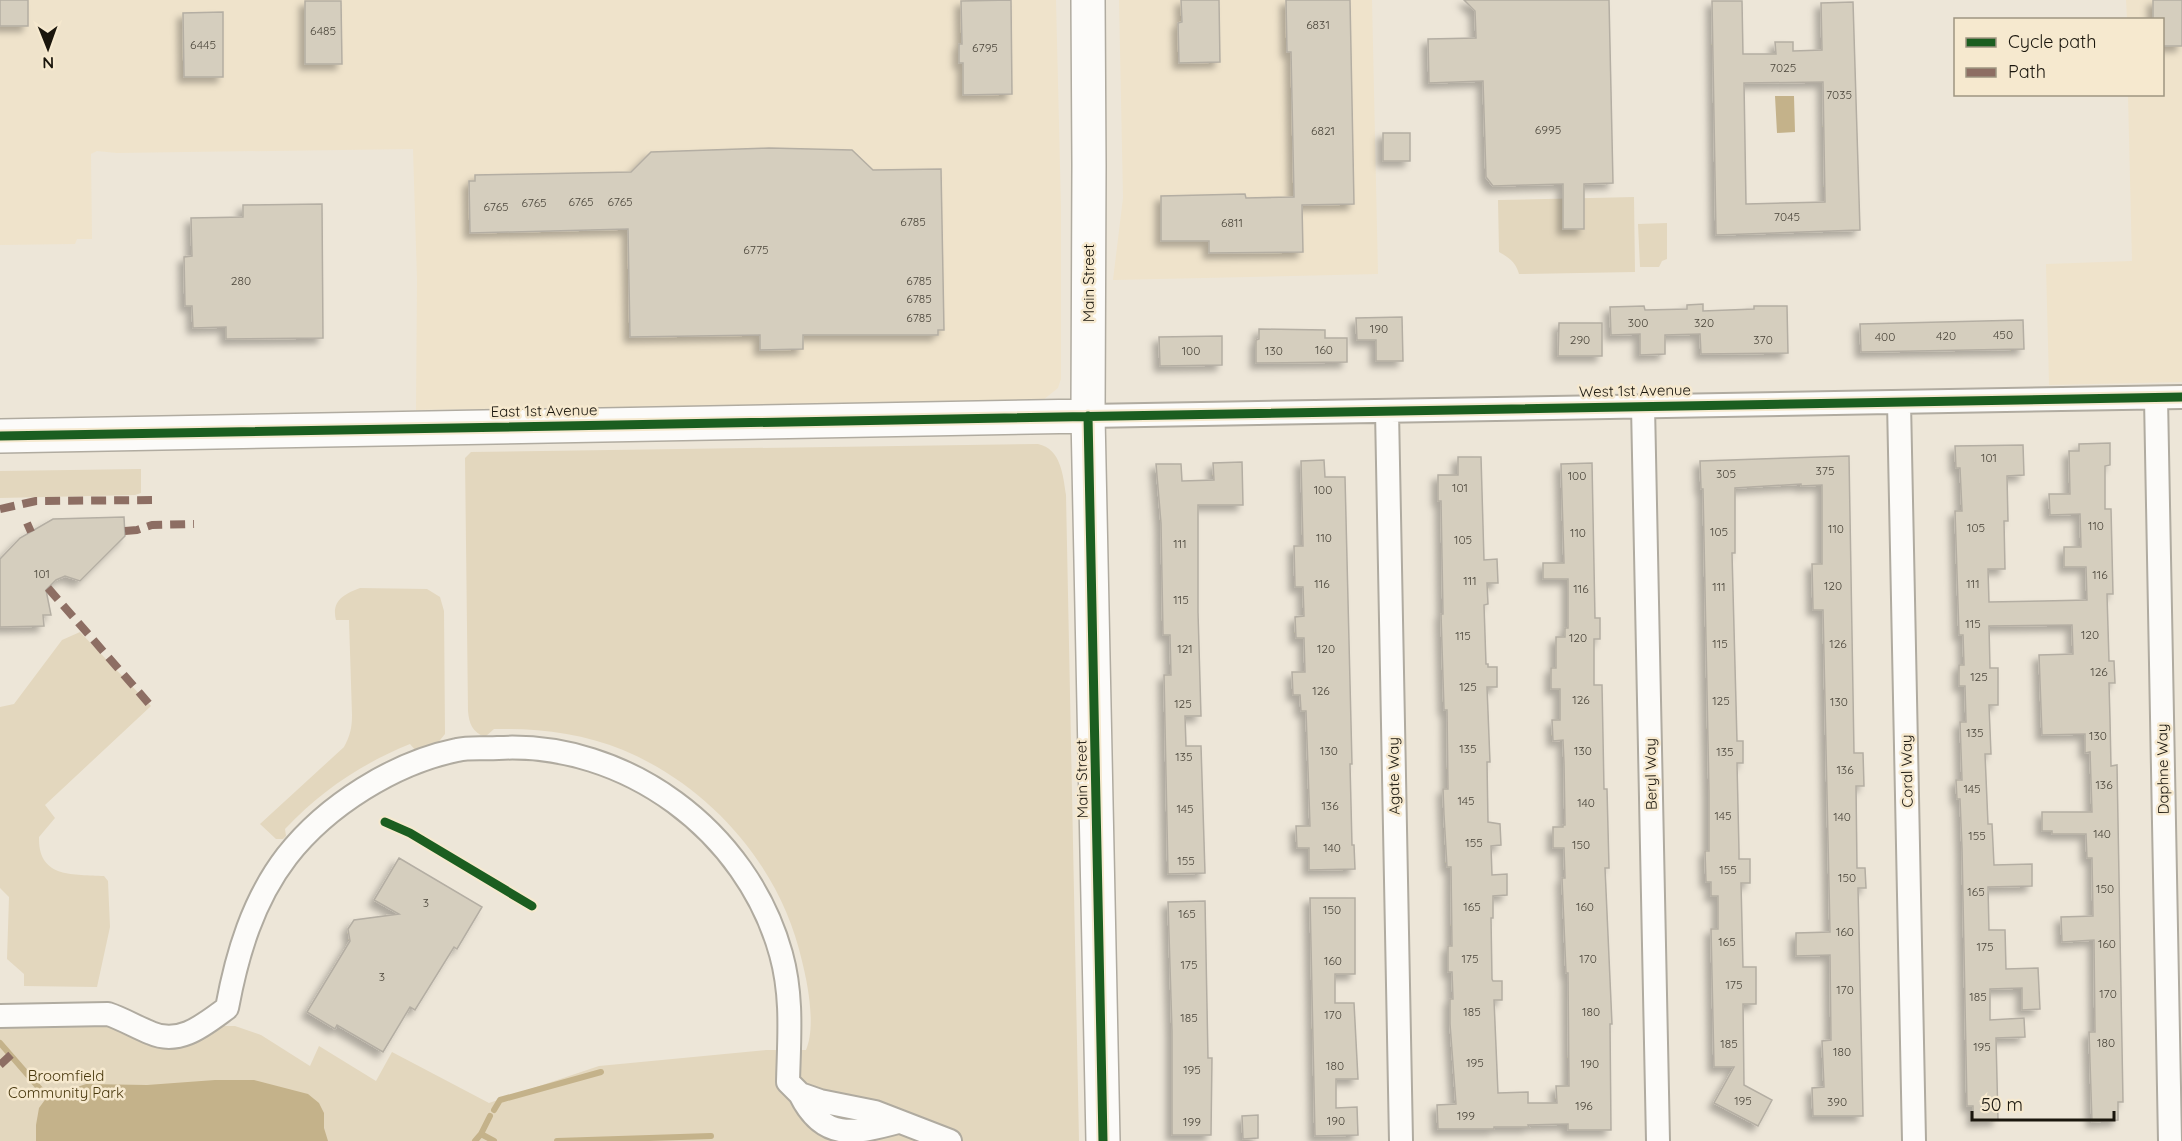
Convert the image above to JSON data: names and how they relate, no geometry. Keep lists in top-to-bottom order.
{
  "streets": {
    "main road": ["Main Street", "East 1st Avenue"],
    "street": [
      "West 1st Avenue",
      "Daphne Way",
      "Coral Way",
      "Beryl Way",
      "Agate Way"
    ]
  },
  "crossings": [
    ["Main Street", "West 1st Avenue"],
    ["Main Street", "East 1st Avenue"],
    ["West 1st Avenue", "East 1st Avenue"],
    ["West 1st Avenue", "Daphne Way"],
    ["West 1st Avenue", "Coral Way"],
    ["West 1st Avenue", "Beryl Way"],
    ["West 1st Avenue", "Agate Way"]
  ],
  "parks": ["Broomfield Community Park"],
  "house_numbers": [
    "6831",
    "6485",
    "6445",
    "6795",
    "7025",
    "7035",
    "6995",
    "6821",
    "6765",
    "6765",
    "6765",
    "6765",
    "7045",
    "6785",
    "6811",
    "6775",
    "280",
    "6785",
    "6785",
    "6785",
    "300",
    "320",
    "190",
    "450",
    "420",
    "400",
    "290",
    "370",
    "160",
    "100",
    "130",
    "101",
    "375",
    "305",
    "100",
    "101",
    "100",
    "110",
    "105",
    "110",
    "105",
    "110",
    "110",
    "105",
    "111",
    "101",
    "116",
    "111",
    "116",
    "111",
    "120",
    "111",
    "116",
    "115",
    "115",
    "120",
    "115",
    "120",
    "115",
    "126",
    "121",
    "120",
    "126",
    "125",
    "125",
    "126",
    "126",
    "125",
    "130",
    "125",
    "135",
    "130",
    "135",
    "130",
    "130",
    "135",
    "135",
    "136",
    "136",
    "145",
    "145",
    "140",
    "136",
    "145",
    "145",
    "140",
    "140",
    "155",
    "155",
    "150",
    "140",
    "155",
    "155",
    "150",
    "150",
    "165",
    "3",
    "165",
    "160",
    "150",
    "165",
    "160",
    "165",
    "160",
    "175",
    "175",
    "170",
    "160",
    "175",
    "3",
    "175",
    "170",
    "170",
    "185",
    "185",
    "180",
    "170",
    "185",
    "180",
    "185",
    "195",
    "180",
    "195",
    "190",
    "180",
    "195",
    "195",
    "390",
    "196",
    "199",
    "190",
    "199"
  ],
  "legend": ["Cycle path", "Path"],
  "scale_bar": "50 m",
  "north": "bottom"
}
